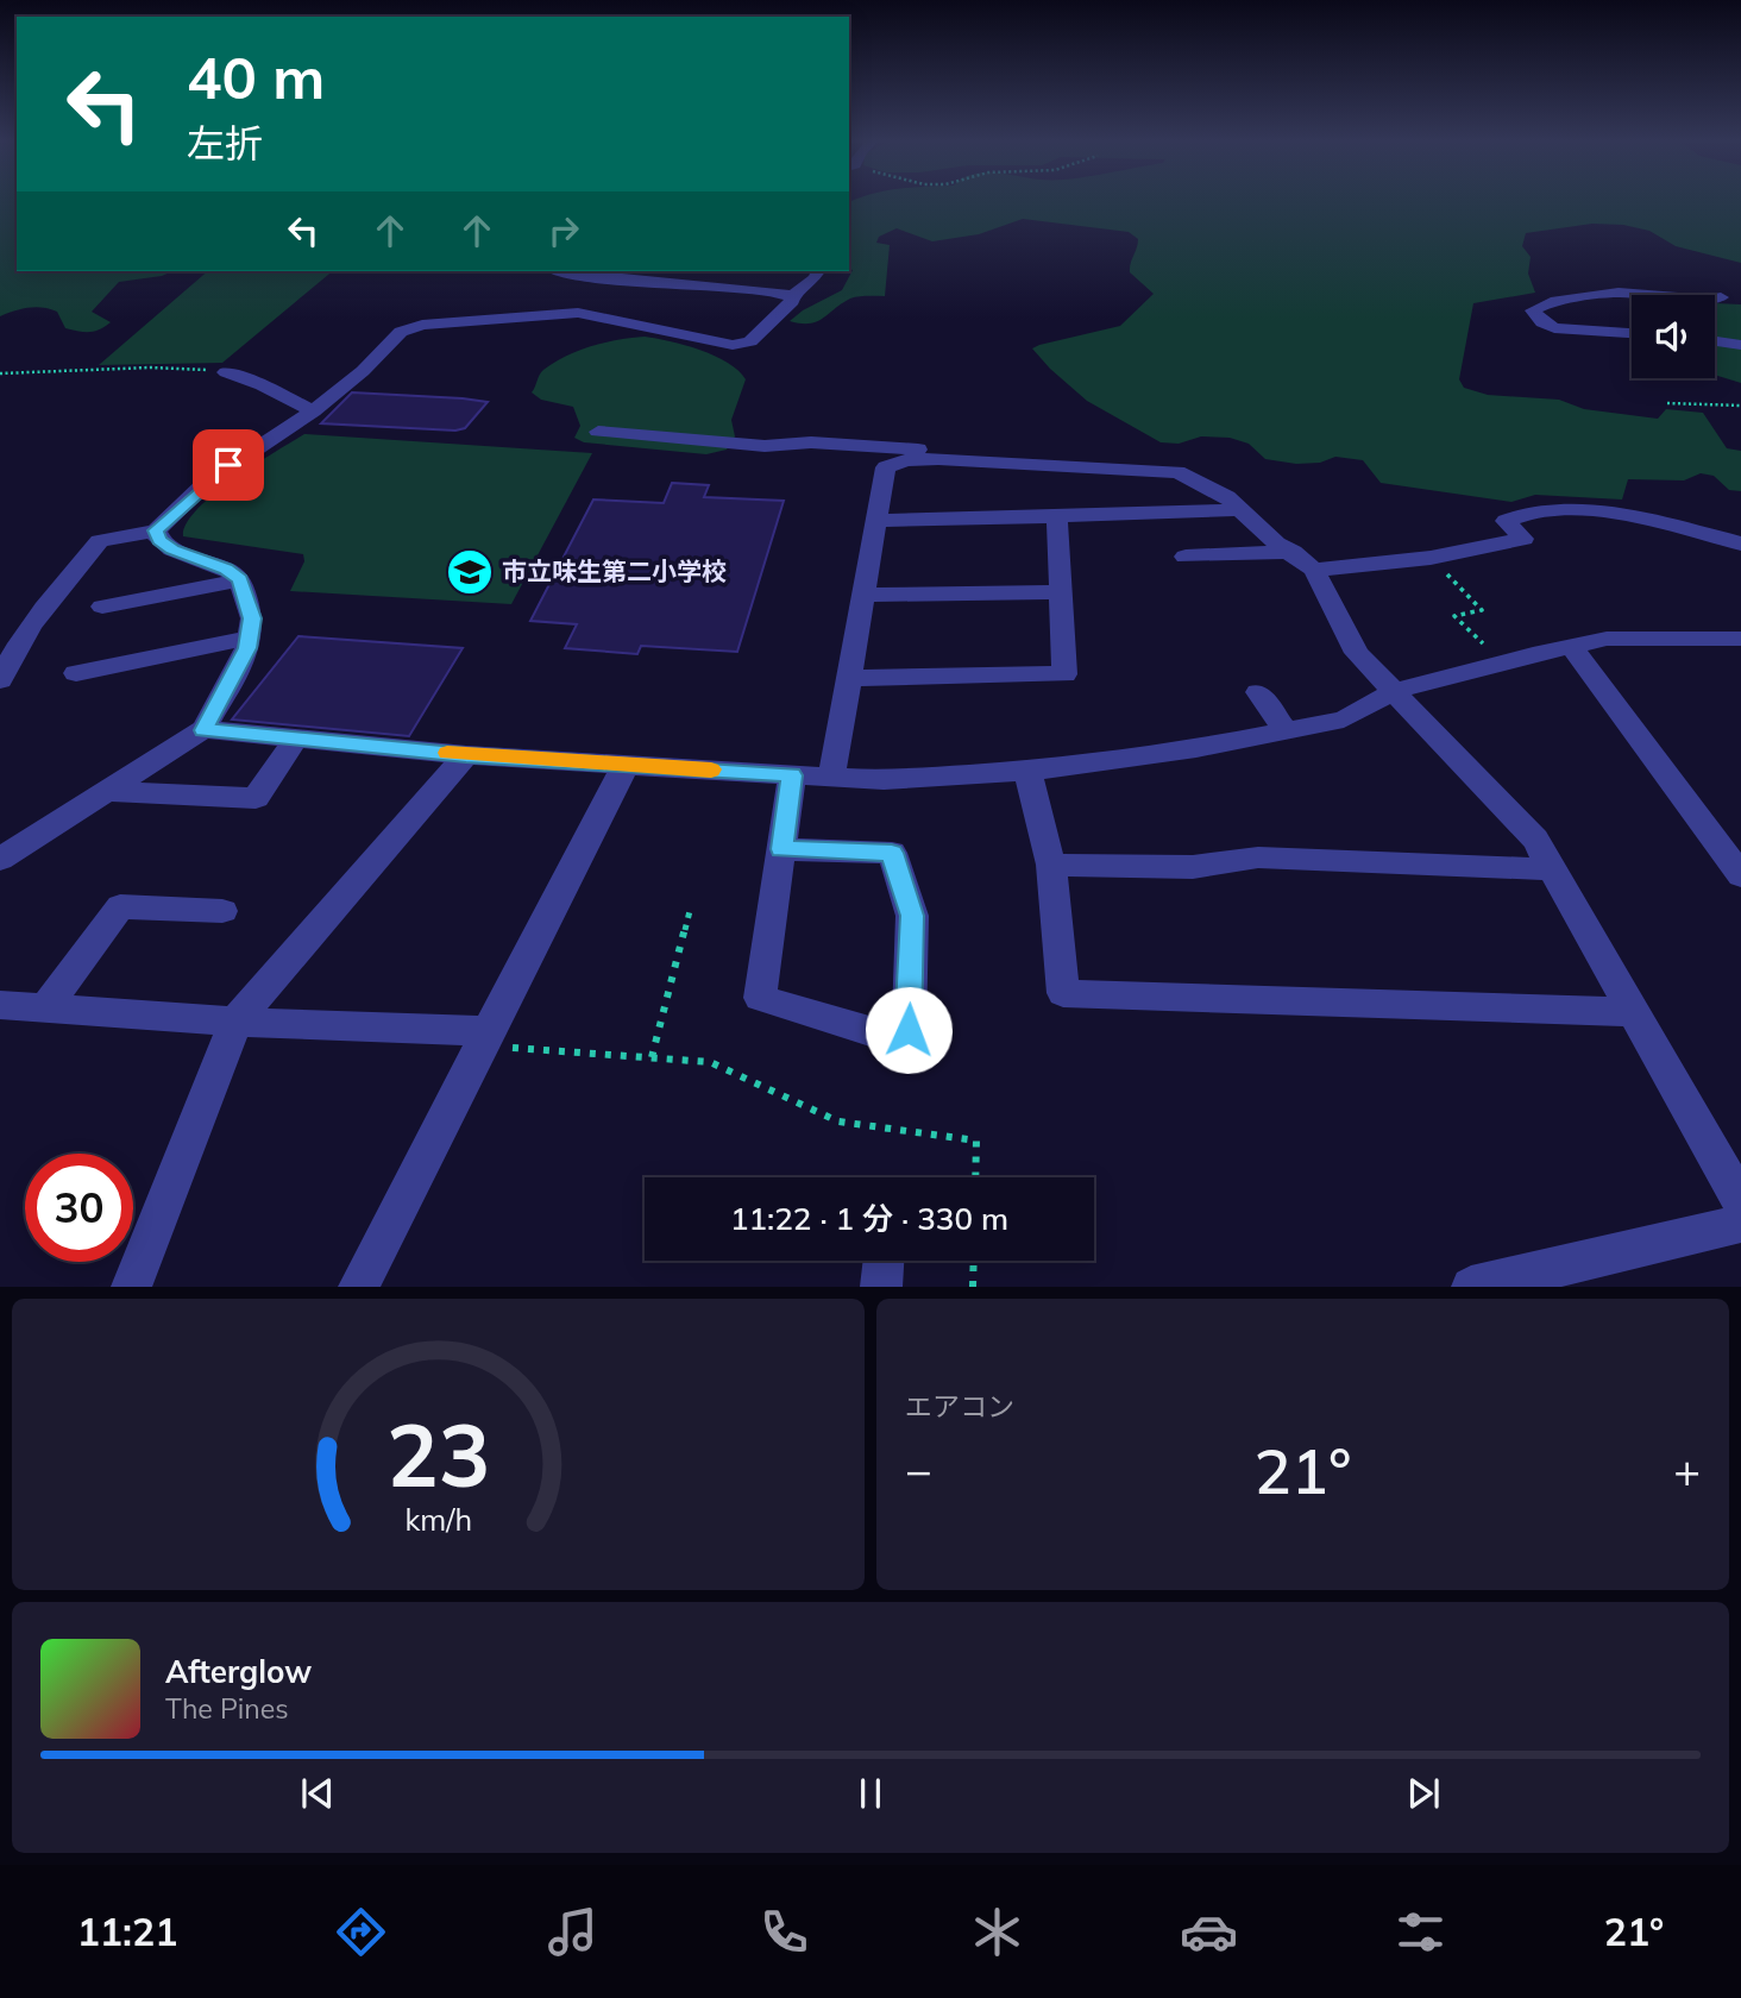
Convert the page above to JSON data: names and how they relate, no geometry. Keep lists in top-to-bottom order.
{
  "places": {
    "school or university": ["市立味生第二小学校"]
  },
  "page": {
    "turn": ["40 m", "左折"],
    "limit": "30",
    "trip": "11:22 · 1 分 · 330 m",
    "tile": "エアコン",
    "heat": ["−", "21°", "+"],
    "song": ["Afterglow", "The Pines"],
    "tabs": ["11:21", "21°"],
    "gauge": ["23", "km/h"]
  }
}
